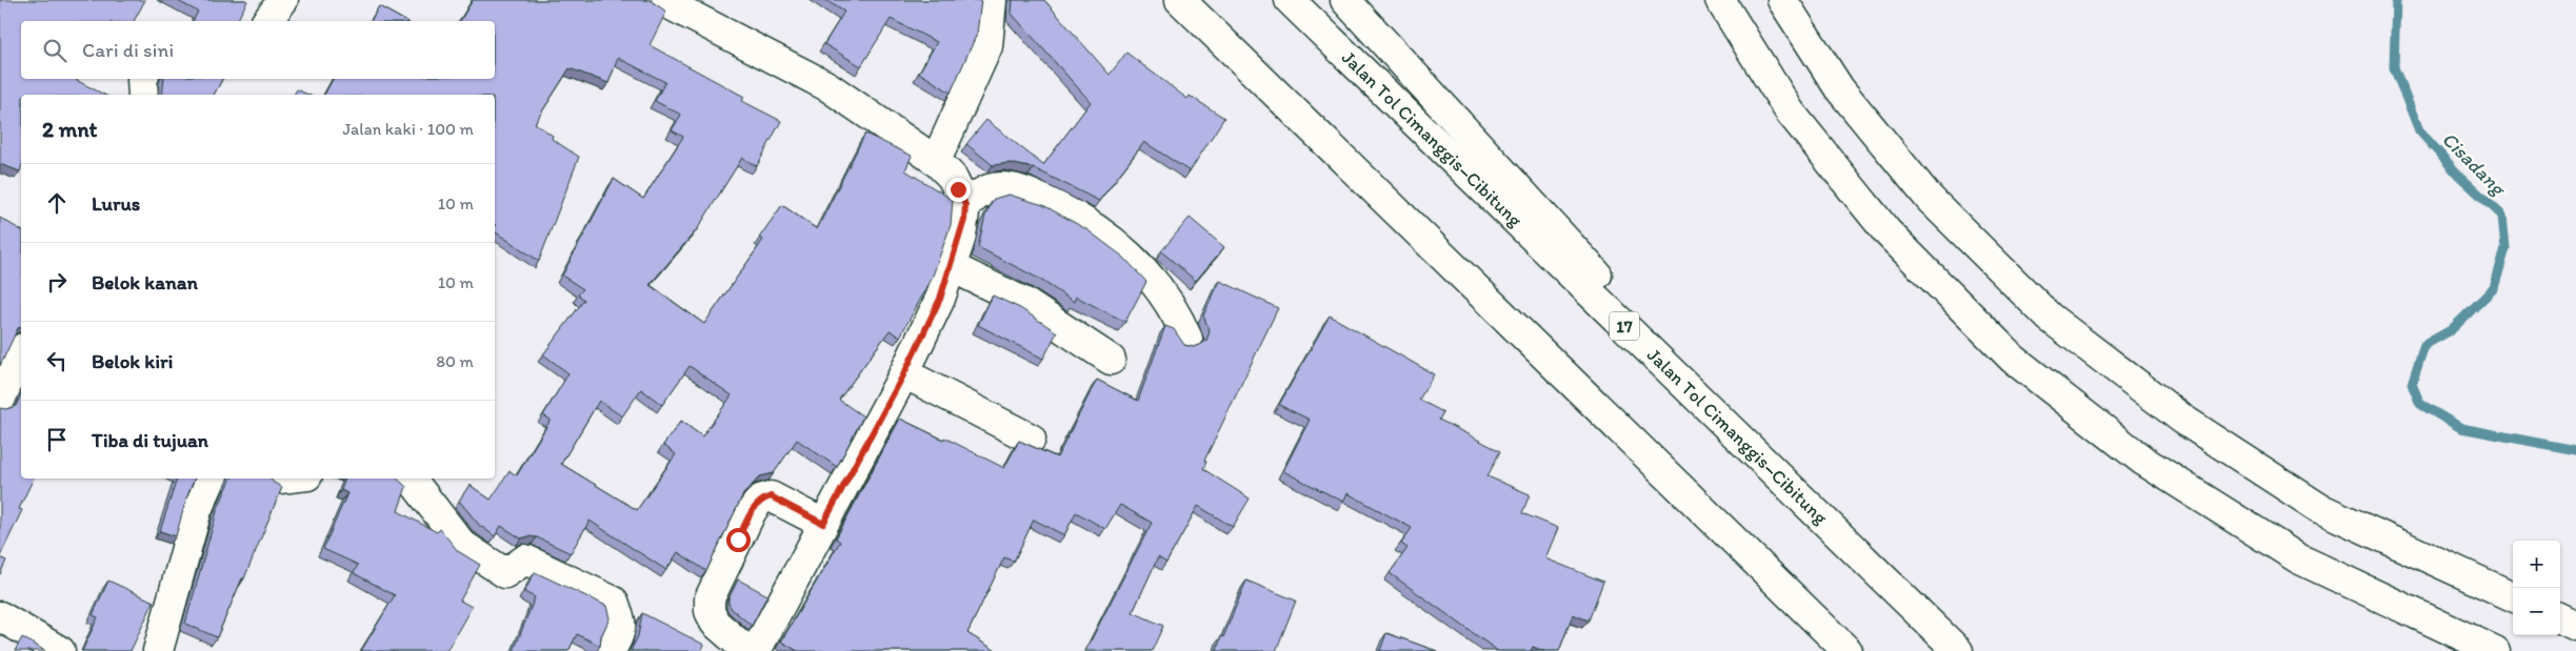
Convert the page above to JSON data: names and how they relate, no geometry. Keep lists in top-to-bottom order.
{
  "streets": {
    "main road": ["Jalan Tol Cimanggis–Cibitung", "17"]
  },
  "water": ["Cisadang"],
  "page": {
    "search": "Cari di sini",
    "heading": ["2 mnt", "Jalan kaki · 100 m"],
    "list": [
      ["Lurus", "10 m"],
      ["Belok kanan", "10 m"],
      ["Belok kiri", "80 m"],
      "Tiba di tujuan"
    ],
    "map_buttons": ["+", "−"]
  }
}
